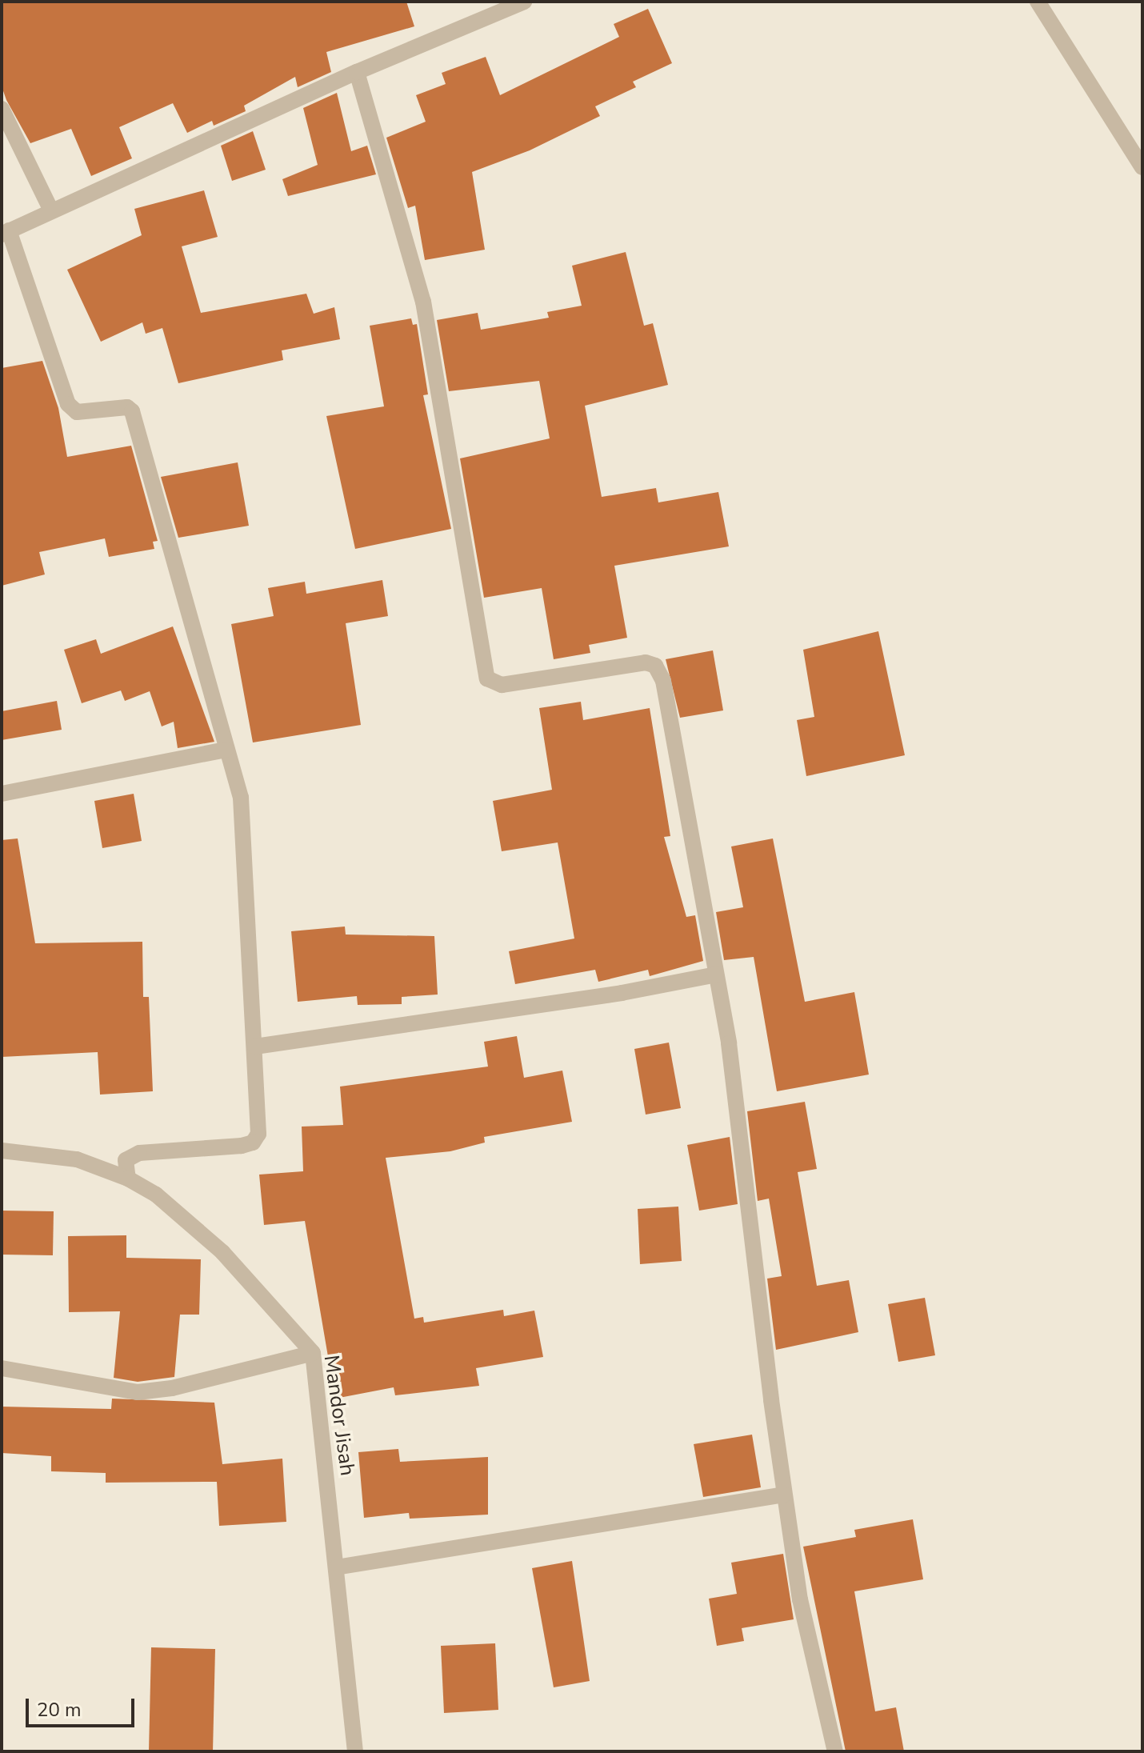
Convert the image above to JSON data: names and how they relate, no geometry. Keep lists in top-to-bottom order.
{
  "streets": {
    "street": ["Mandor Jisah"]
  },
  "scale_bar": "20 m"
}
